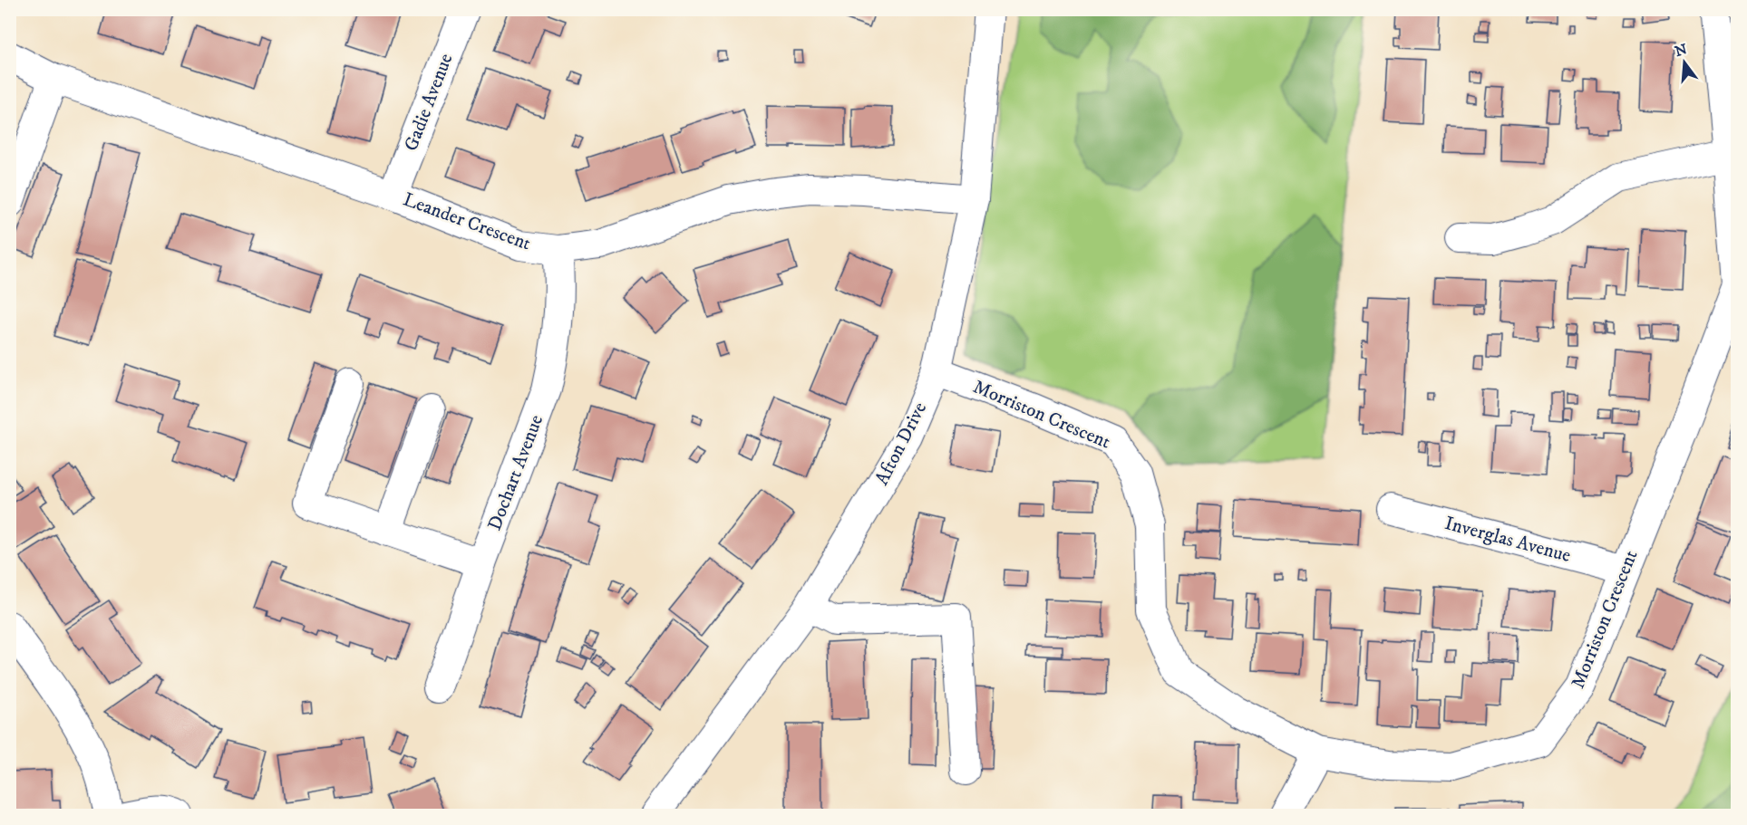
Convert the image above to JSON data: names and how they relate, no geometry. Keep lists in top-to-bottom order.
{
  "streets": {
    "street": [
      "Gadie Avenue",
      "Leander Crescent",
      "Morriston Crescent",
      "Afton Drive",
      "Dochart Avenue",
      "Inverglas Avenue"
    ]
  },
  "crossings": [
    ["Gadie Avenue", "Leander Crescent"],
    ["Leander Crescent", "Afton Drive"],
    ["Leander Crescent", "Dochart Avenue"],
    ["Morriston Crescent", "Afton Drive"],
    ["Morriston Crescent", "Inverglas Avenue"]
  ],
  "north": "top"
}
